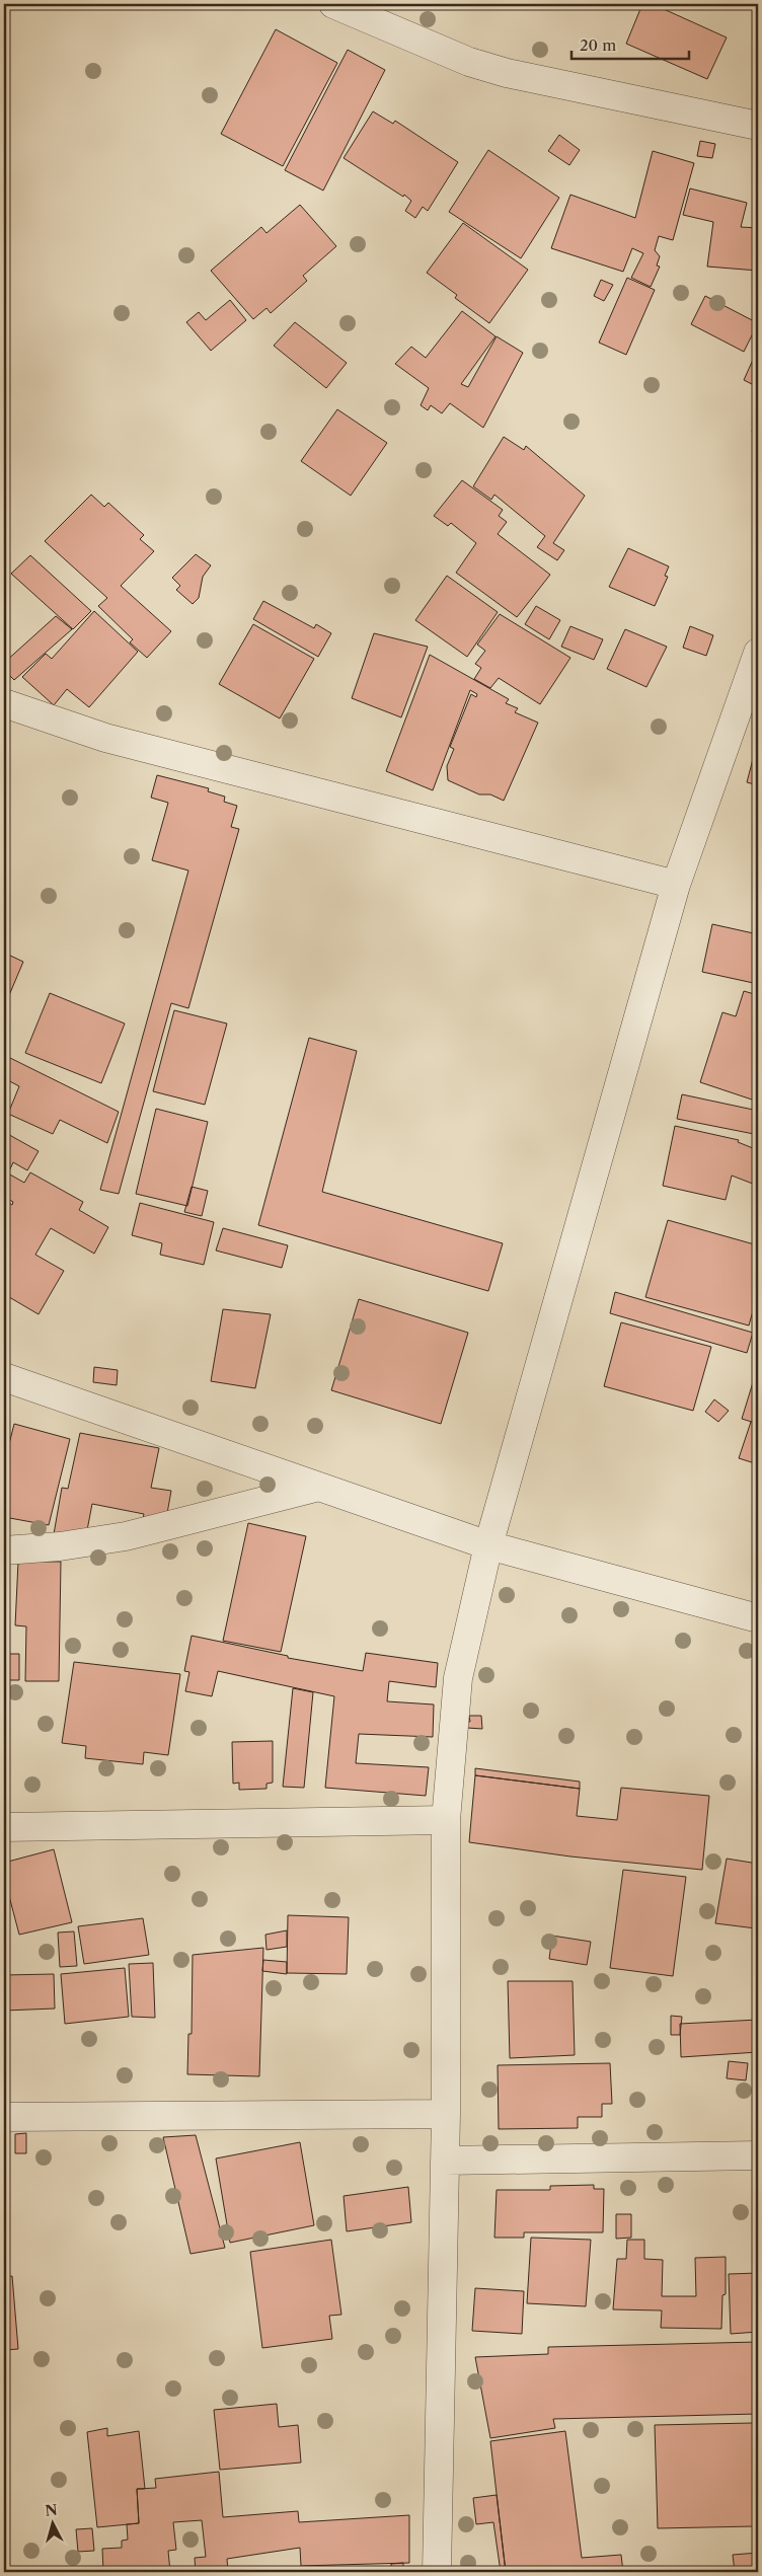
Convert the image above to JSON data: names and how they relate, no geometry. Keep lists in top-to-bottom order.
{
  "scale_bar": "20 m",
  "north": "top"
}
